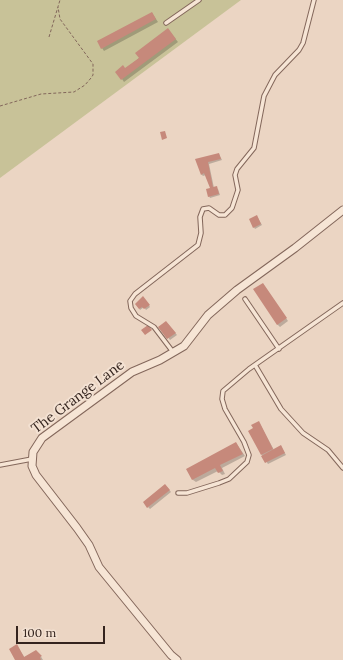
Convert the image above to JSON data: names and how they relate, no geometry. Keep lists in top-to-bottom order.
{
  "streets": {
    "street": ["The Grange Lane"]
  },
  "scale_bar": "100 m"
}
